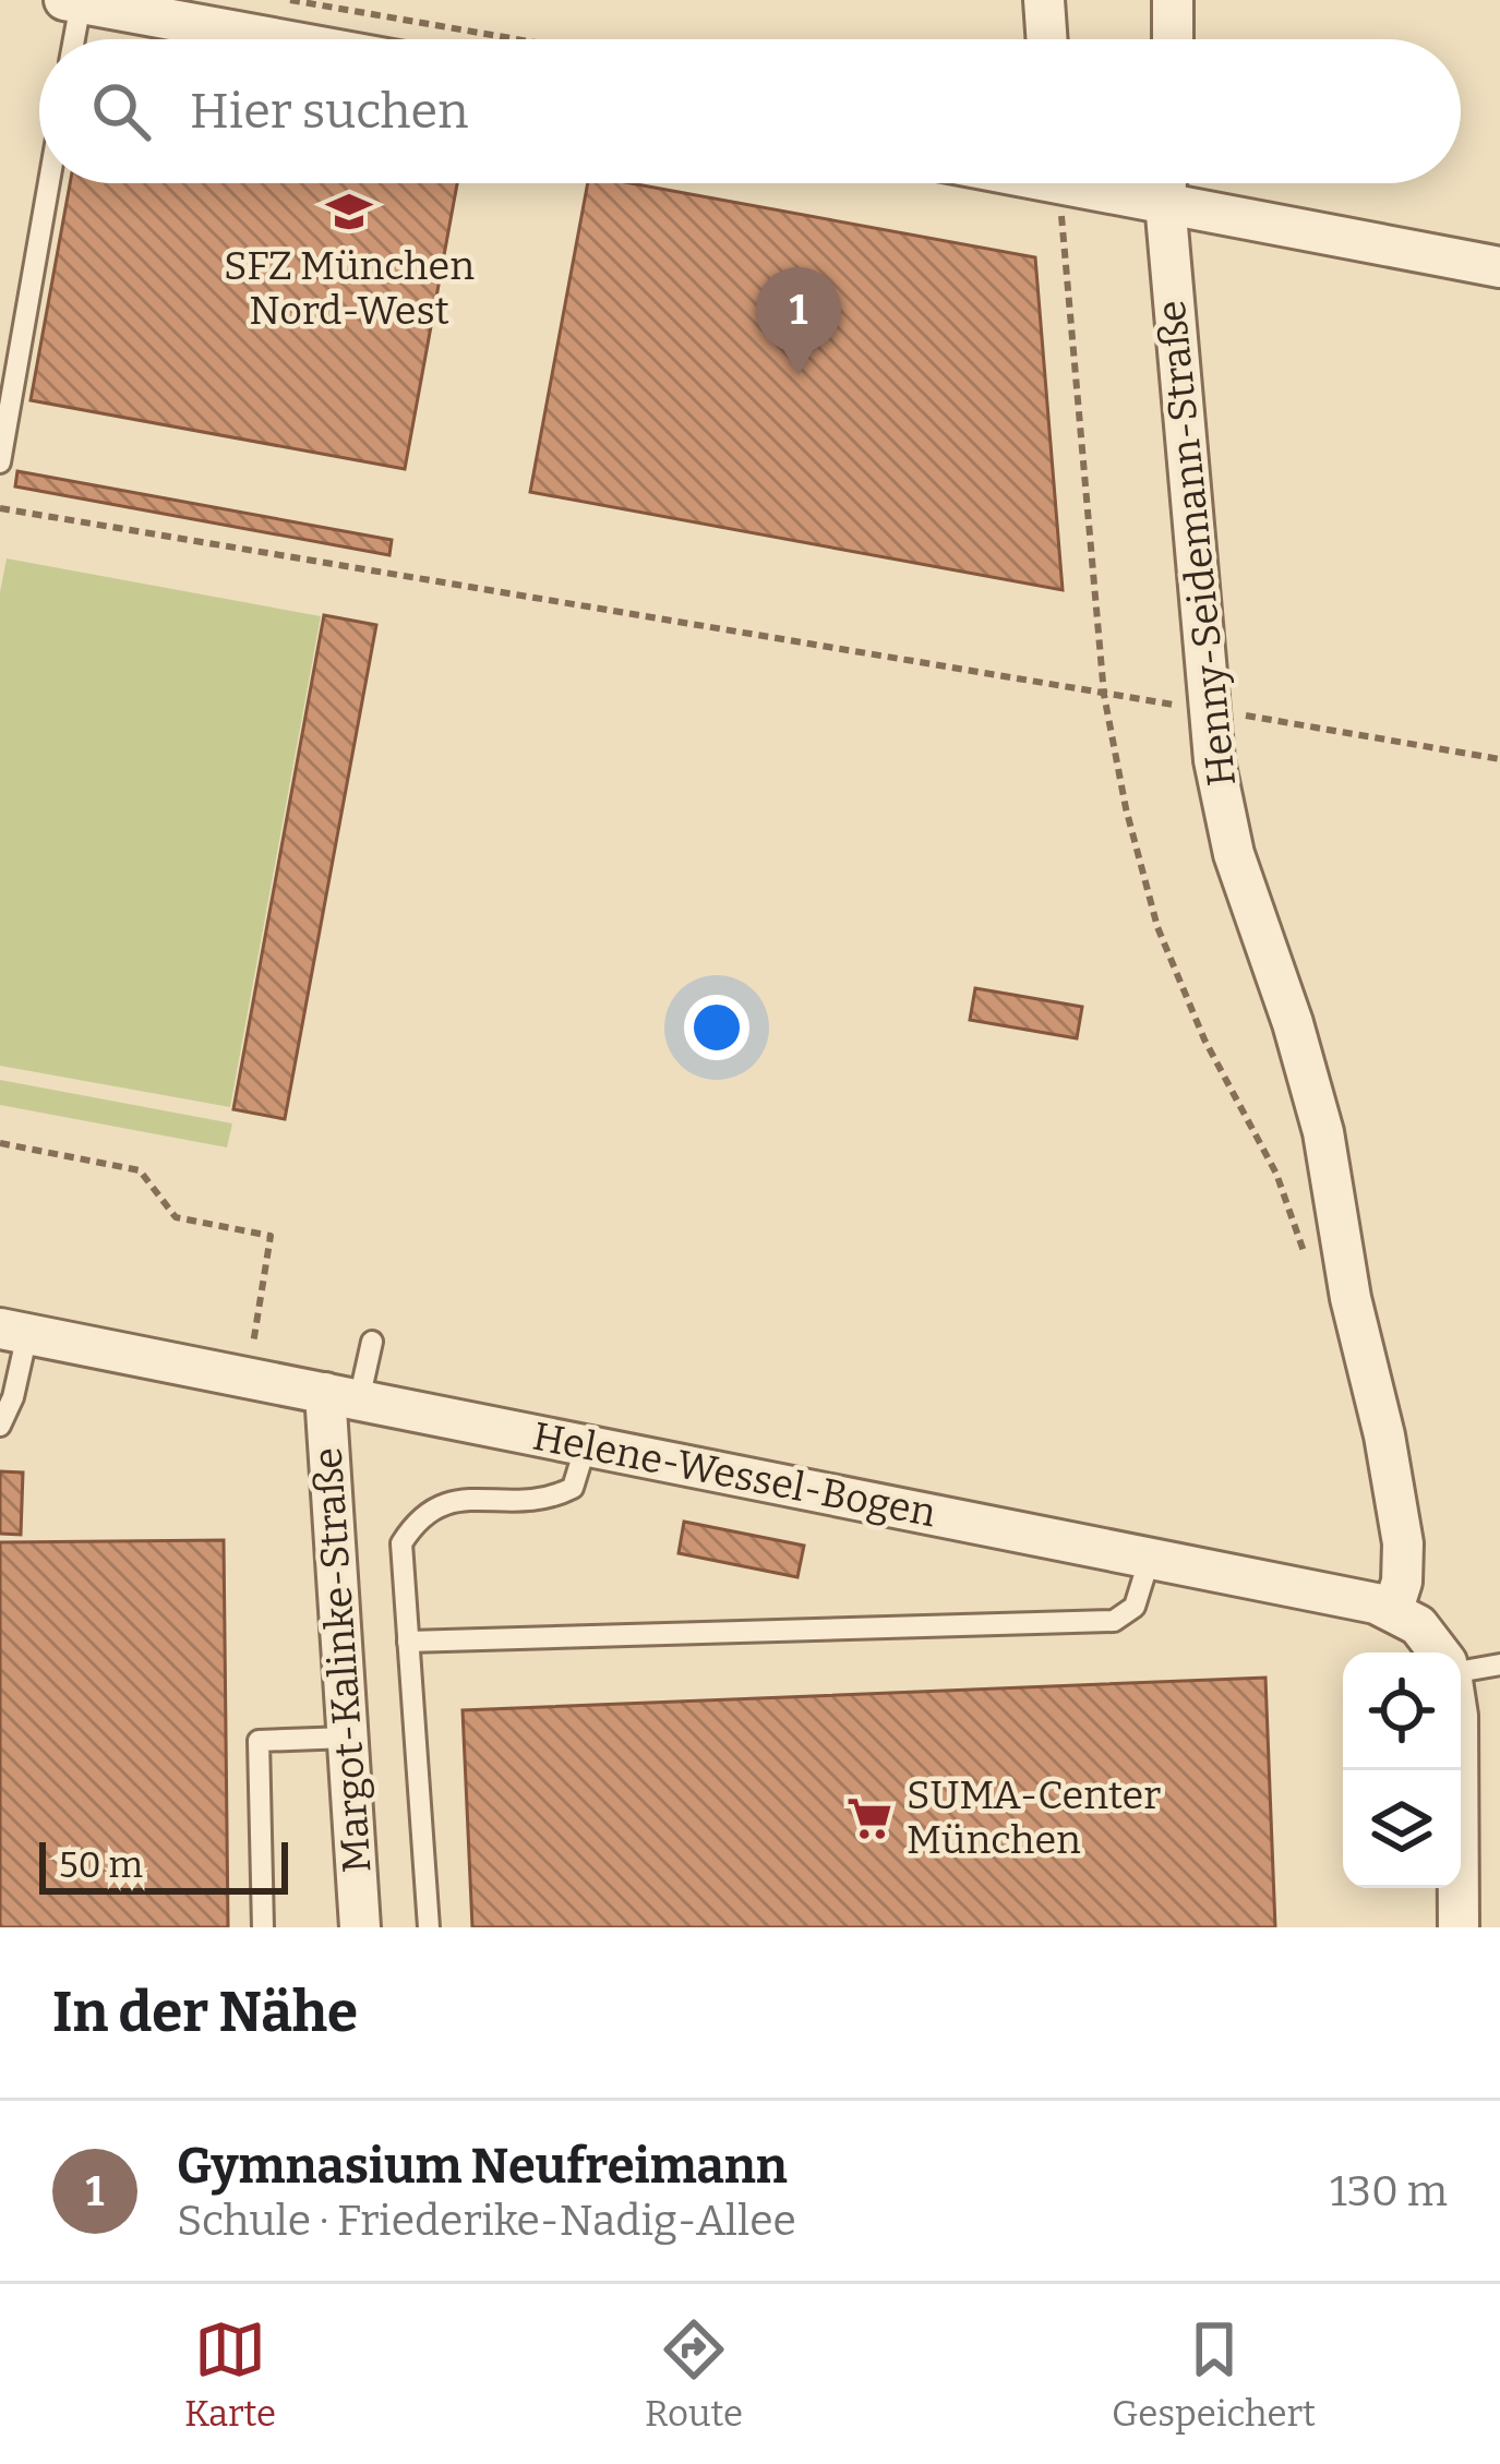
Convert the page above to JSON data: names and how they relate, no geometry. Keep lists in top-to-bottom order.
{
  "streets": {
    "street": ["Henny-Seidemann-Straße", "Helene-Wessel-Bogen", "Margot-Kalinke-Straße"]
  },
  "crossings": [
    ["Henny-Seidemann-Straße", "Helene-Wessel-Bogen"],
    ["Helene-Wessel-Bogen", "Margot-Kalinke-Straße"]
  ],
  "places": {
    "school or university": ["SFZ München Nord-West"],
    "supermarket": ["SUMA-Center München"]
  },
  "scale_bar": "50 m",
  "page": {
    "search": "Hier suchen",
    "pins": "1",
    "scale": "50 m",
    "heading": "In der Nähe",
    "list": [
      {
        "mark": "1",
        "name": "Gymnasium Neufreimann",
        "note": "Schule · Friederike-Nadig-Allee",
        "value": "130 m"
      }
    ],
    "nav": ["Karte", "Route", "Gespeichert"]
  }
}
